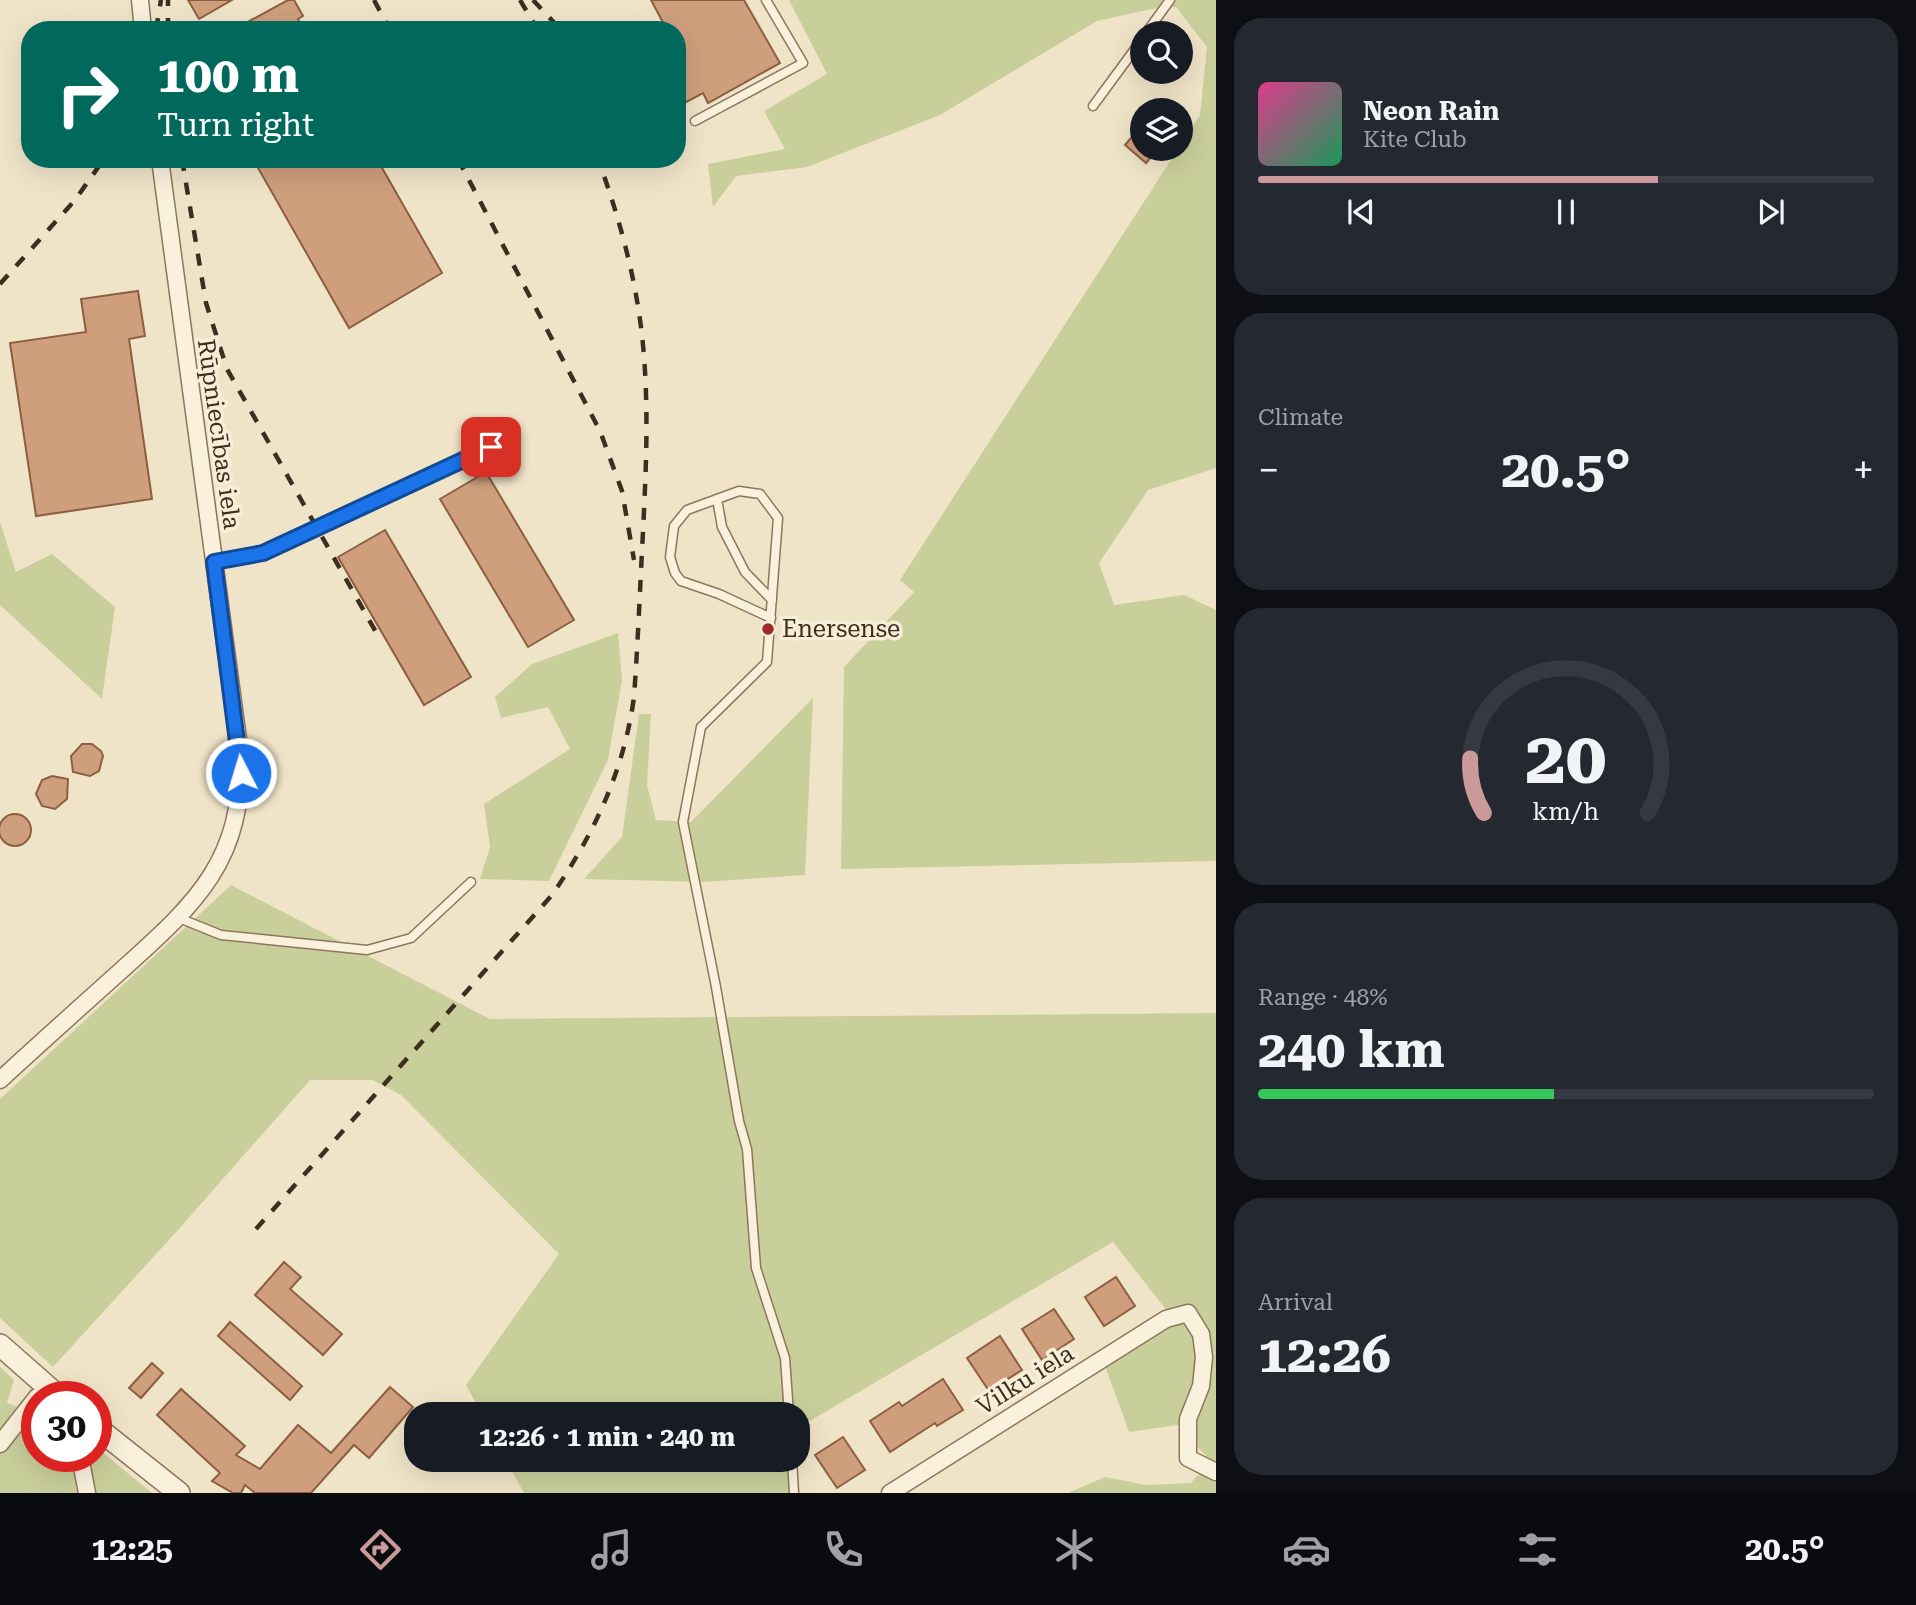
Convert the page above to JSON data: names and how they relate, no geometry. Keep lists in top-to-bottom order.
{
  "streets": {
    "street": ["Rūpniecības iela", "Vilku iela"]
  },
  "places": ["Enersense"],
  "page": {
    "turn": ["100 m", "Turn right"],
    "song": ["Neon Rain", "Kite Club"],
    "tile": [
      "Climate",
      ["Range · 48%", "240 km"],
      ["Arrival", "12:26"]
    ],
    "heat": ["−", "20.5°", "+"],
    "limit": "30",
    "trip": "12:26 · 1 min · 240 m",
    "tabs": ["12:25", "20.5°"],
    "gauge": ["20", "km/h"]
  }
}
